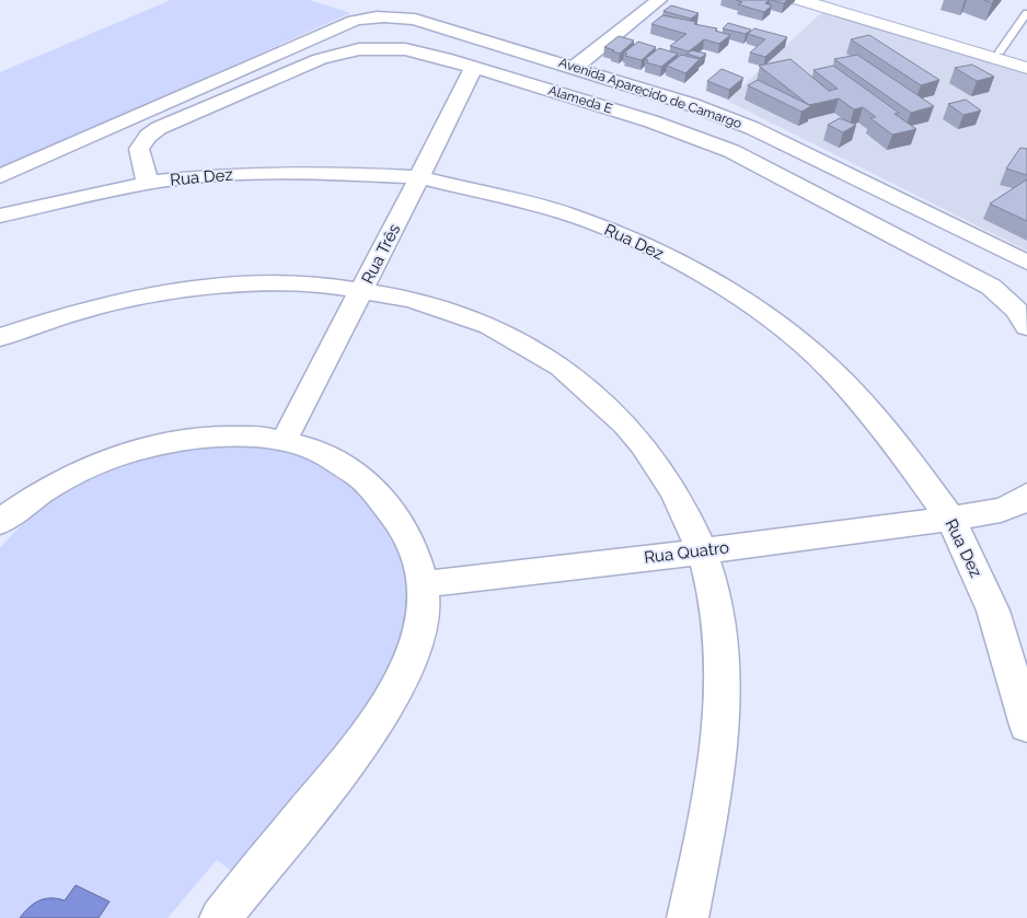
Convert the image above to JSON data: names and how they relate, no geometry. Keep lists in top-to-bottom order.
{
  "streets": {
    "street": [
      "Avenida Aparecido de Camargo",
      "Alameda E",
      "Rua Dez",
      "Rua Três",
      "Rua Quatro"
    ]
  },
  "crossings": [
    ["Alameda E", "Rua Dez"],
    ["Alameda E", "Rua Três"],
    ["Rua Dez", "Rua Três"],
    ["Rua Dez", "Rua Quatro"]
  ]
}
